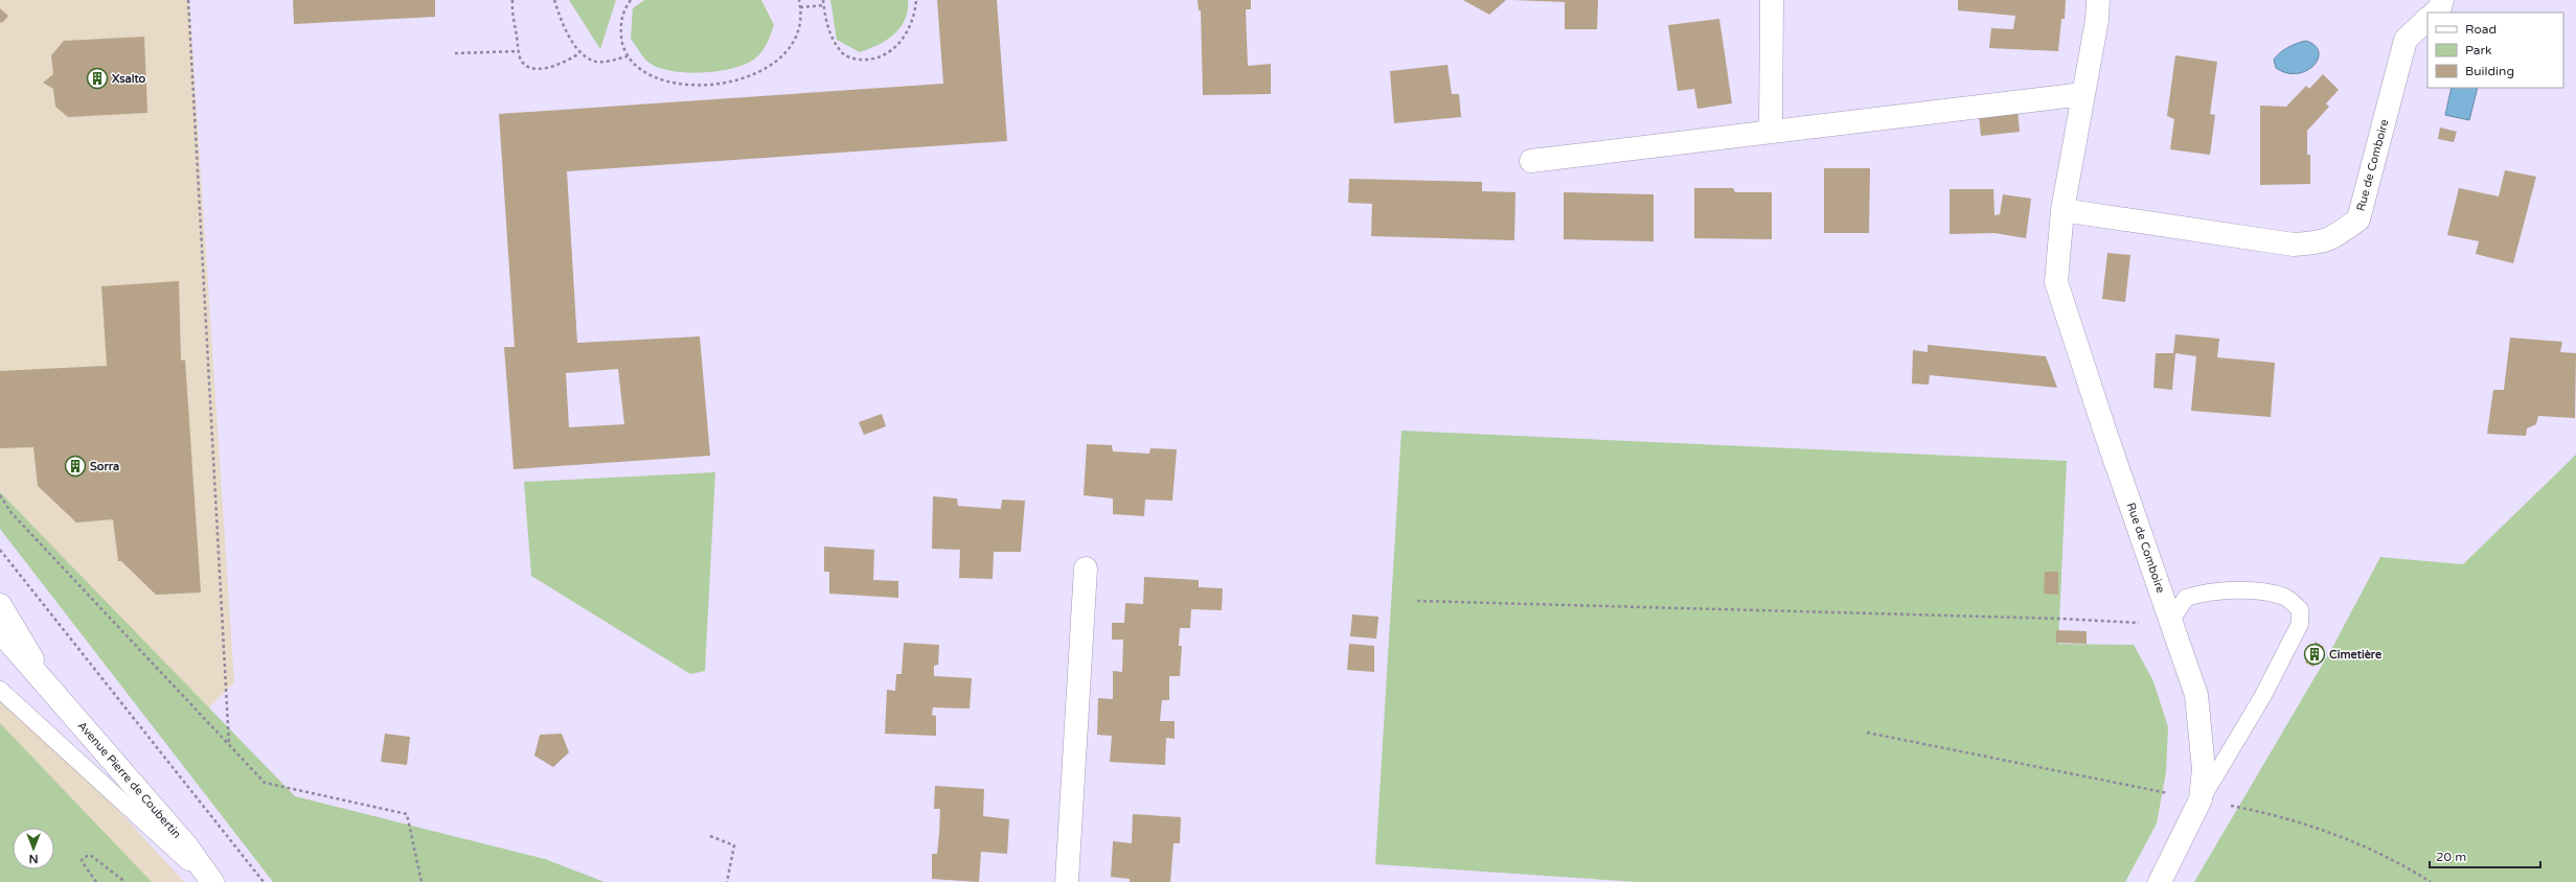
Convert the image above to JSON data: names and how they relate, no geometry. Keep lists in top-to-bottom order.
{
  "streets": {
    "street": ["Rue de Comboire", "Avenue Pierre de Coubertin"]
  },
  "places": {
    "building": ["Xsalto", "Sorra", "Cimetière"]
  },
  "legend": ["Road", "Park", "Building"],
  "scale_bar": "20 m",
  "north": "bottom"
}
